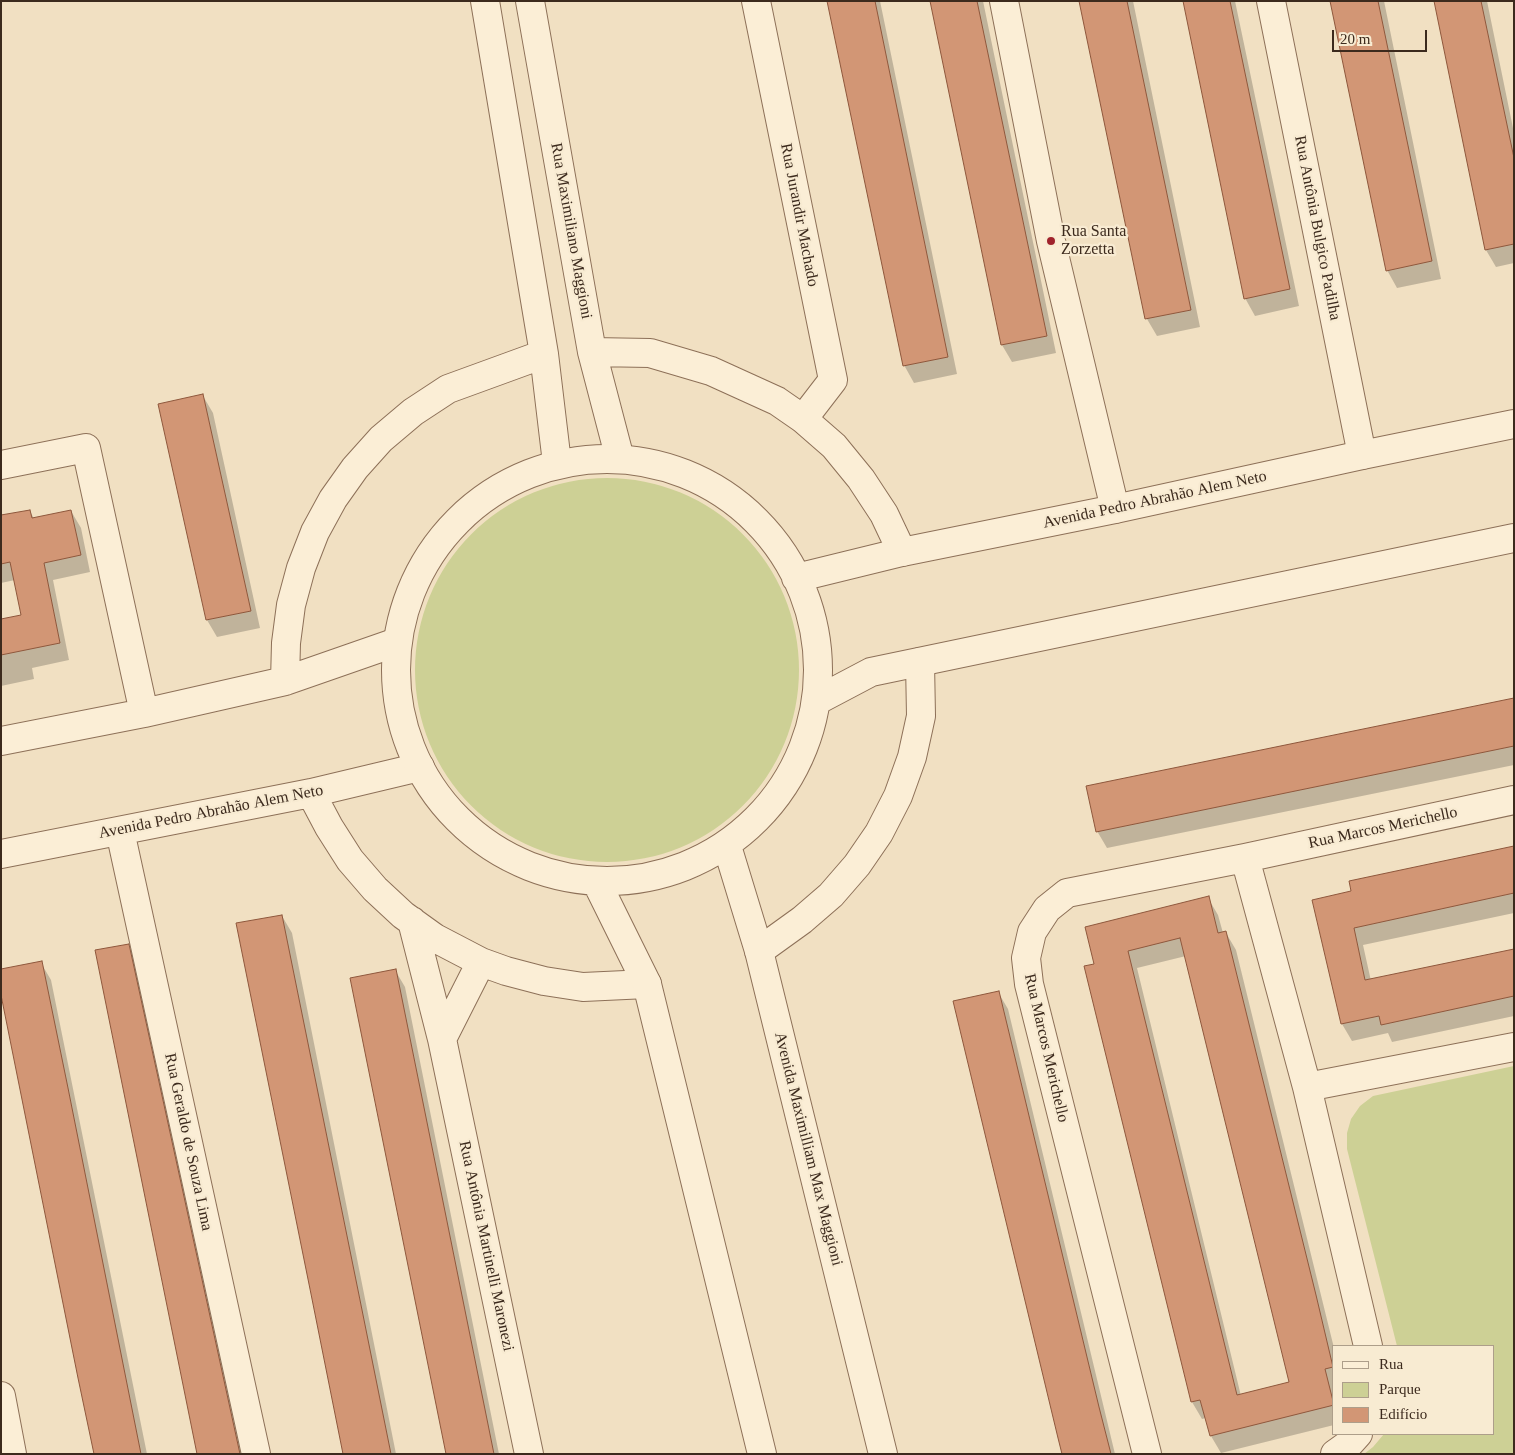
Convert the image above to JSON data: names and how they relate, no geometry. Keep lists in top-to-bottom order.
{
  "streets": {
    "street": [
      "Rua Jurandir Machado",
      "Rua Antônia Bulgico Padilha",
      "Rua Maximiliano Maggioni",
      "Avenida Pedro Abrahão Alem Neto",
      "Rua Marcos Merichello",
      "Rua Geraldo de Souza Lima",
      "Avenida Maximilliam Max Maggioni",
      "Rua Antônia Martinelli Maronezi"
    ]
  },
  "crossings": [
    ["Rua Antônia Bulgico Padilha", "Avenida Pedro Abrahão Alem Neto"],
    ["Avenida Pedro Abrahão Alem Neto", "Rua Geraldo de Souza Lima"]
  ],
  "places": ["Rua Santa Zorzetta"],
  "legend": ["Rua", "Parque", "Edifício"],
  "scale_bar": "20 m"
}
